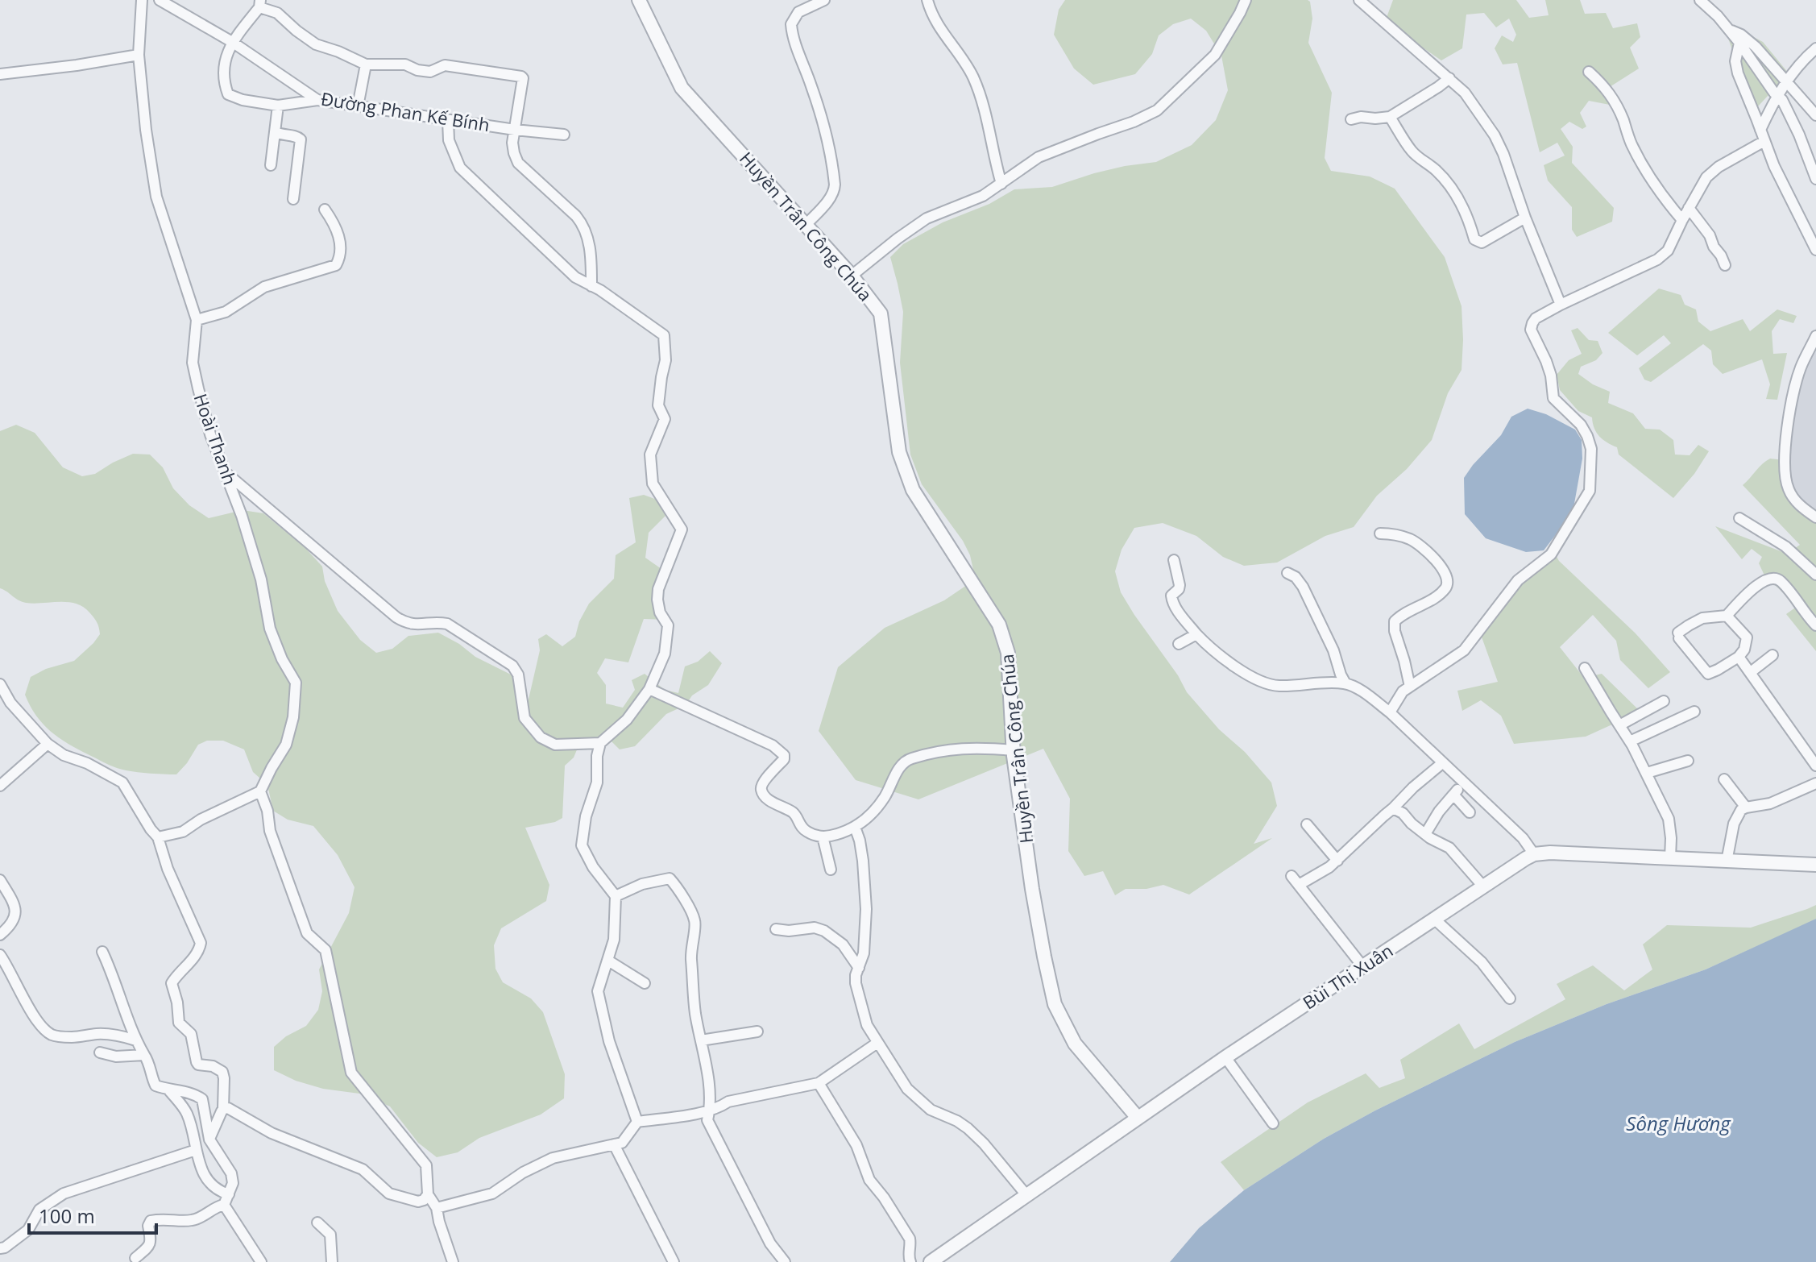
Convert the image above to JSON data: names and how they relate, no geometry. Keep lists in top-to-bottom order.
{
  "streets": {
    "street": [
      "Đường Phan Kế Bính",
      "Huyền Trân Công Chúa",
      "Hoài Thanh",
      "Bùi Thị Xuân"
    ]
  },
  "crossings": [
    ["Huyền Trân Công Chúa", "Bùi Thị Xuân"]
  ],
  "water": ["Sông Hương"],
  "scale_bar": "100 m"
}
